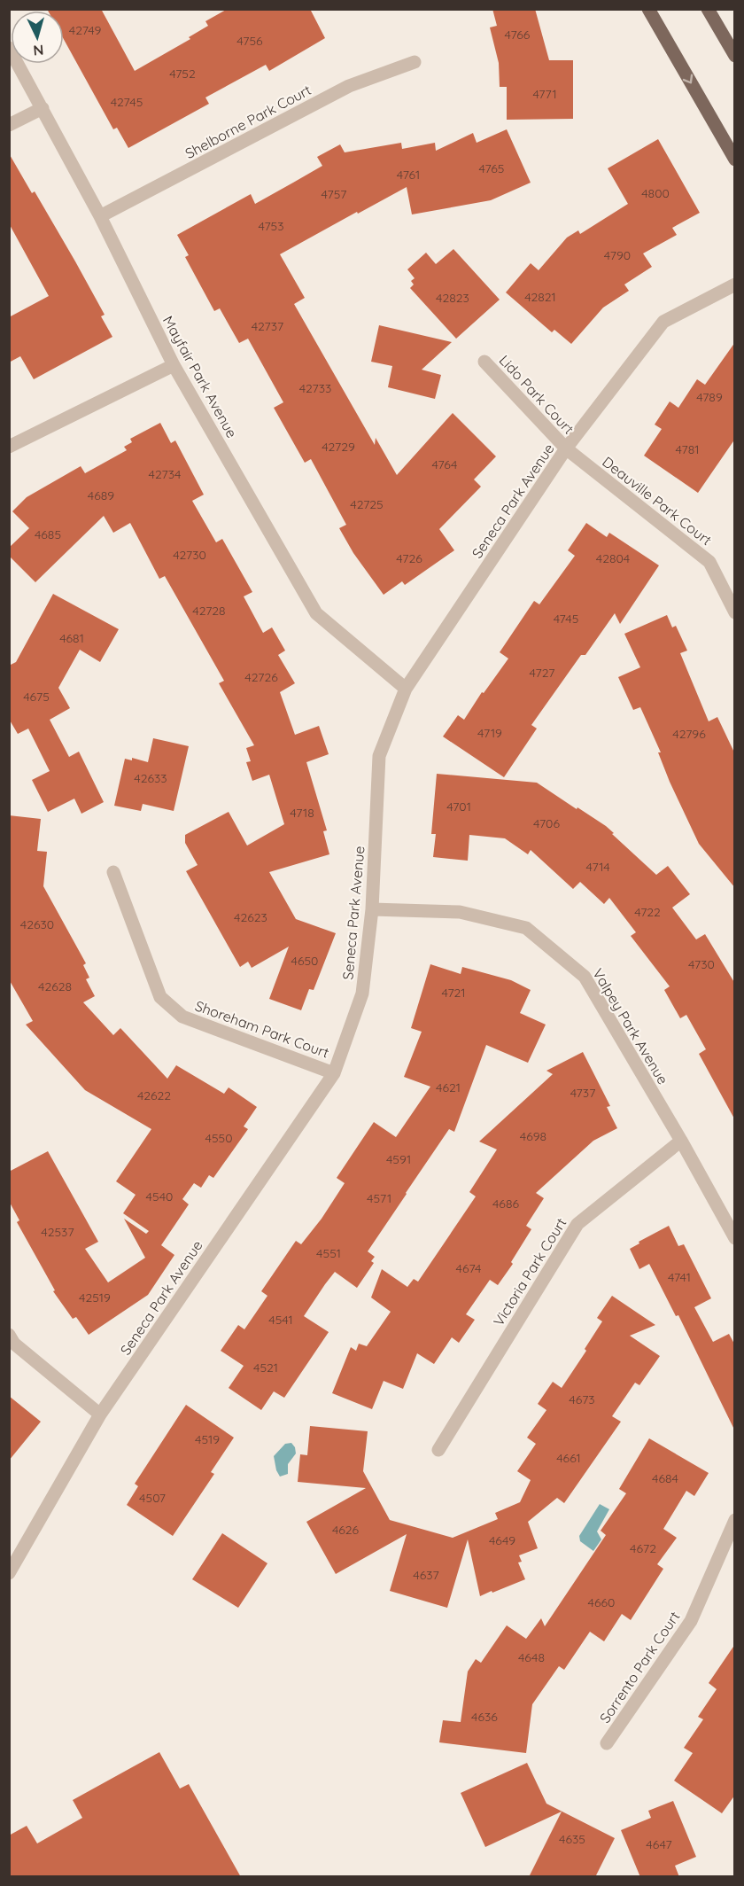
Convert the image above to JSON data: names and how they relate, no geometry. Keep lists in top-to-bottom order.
{
  "streets": {
    "street": [
      "Shelborne Park Court",
      "Mayfair Park Avenue",
      "Lido Park Court",
      "Seneca Park Avenue",
      "Deauville Park Court",
      "Valpey Park Avenue",
      "Shoreham Park Court",
      "Victoria Park Court",
      "Sorrento Park Court"
    ]
  },
  "crossings": [
    ["Shelborne Park Court", "Mayfair Park Avenue"],
    ["Mayfair Park Avenue", "Seneca Park Avenue"],
    ["Lido Park Court", "Seneca Park Avenue"],
    ["Lido Park Court", "Deauville Park Court"],
    ["Seneca Park Avenue", "Deauville Park Court"],
    ["Seneca Park Avenue", "Valpey Park Avenue"],
    ["Seneca Park Avenue", "Shoreham Park Court"],
    ["Valpey Park Avenue", "Victoria Park Court"]
  ],
  "house_numbers": [
    "42749",
    "4766",
    "4756",
    "4752",
    "4771",
    "42745",
    "4765",
    "4761",
    "4800",
    "4757",
    "4753",
    "4790",
    "42821",
    "42823",
    "42737",
    "42733",
    "4789",
    "42729",
    "4781",
    "4764",
    "42734",
    "4689",
    "42725",
    "4685",
    "42730",
    "4726",
    "42804",
    "42728",
    "4745",
    "4681",
    "4727",
    "42726",
    "4675",
    "4719",
    "42796",
    "42633",
    "4701",
    "4718",
    "4706",
    "4714",
    "4722",
    "42623",
    "42630",
    "4650",
    "4730",
    "42628",
    "4721",
    "4621",
    "4737",
    "42622",
    "4698",
    "4550",
    "4591",
    "4540",
    "4571",
    "4686",
    "42537",
    "4551",
    "4674",
    "4741",
    "42519",
    "4541",
    "4521",
    "4673",
    "4519",
    "4661",
    "4684",
    "4507",
    "4626",
    "4649",
    "4672",
    "4637",
    "4660",
    "4648",
    "4636",
    "4635",
    "4647"
  ],
  "north": "bottom"
}
